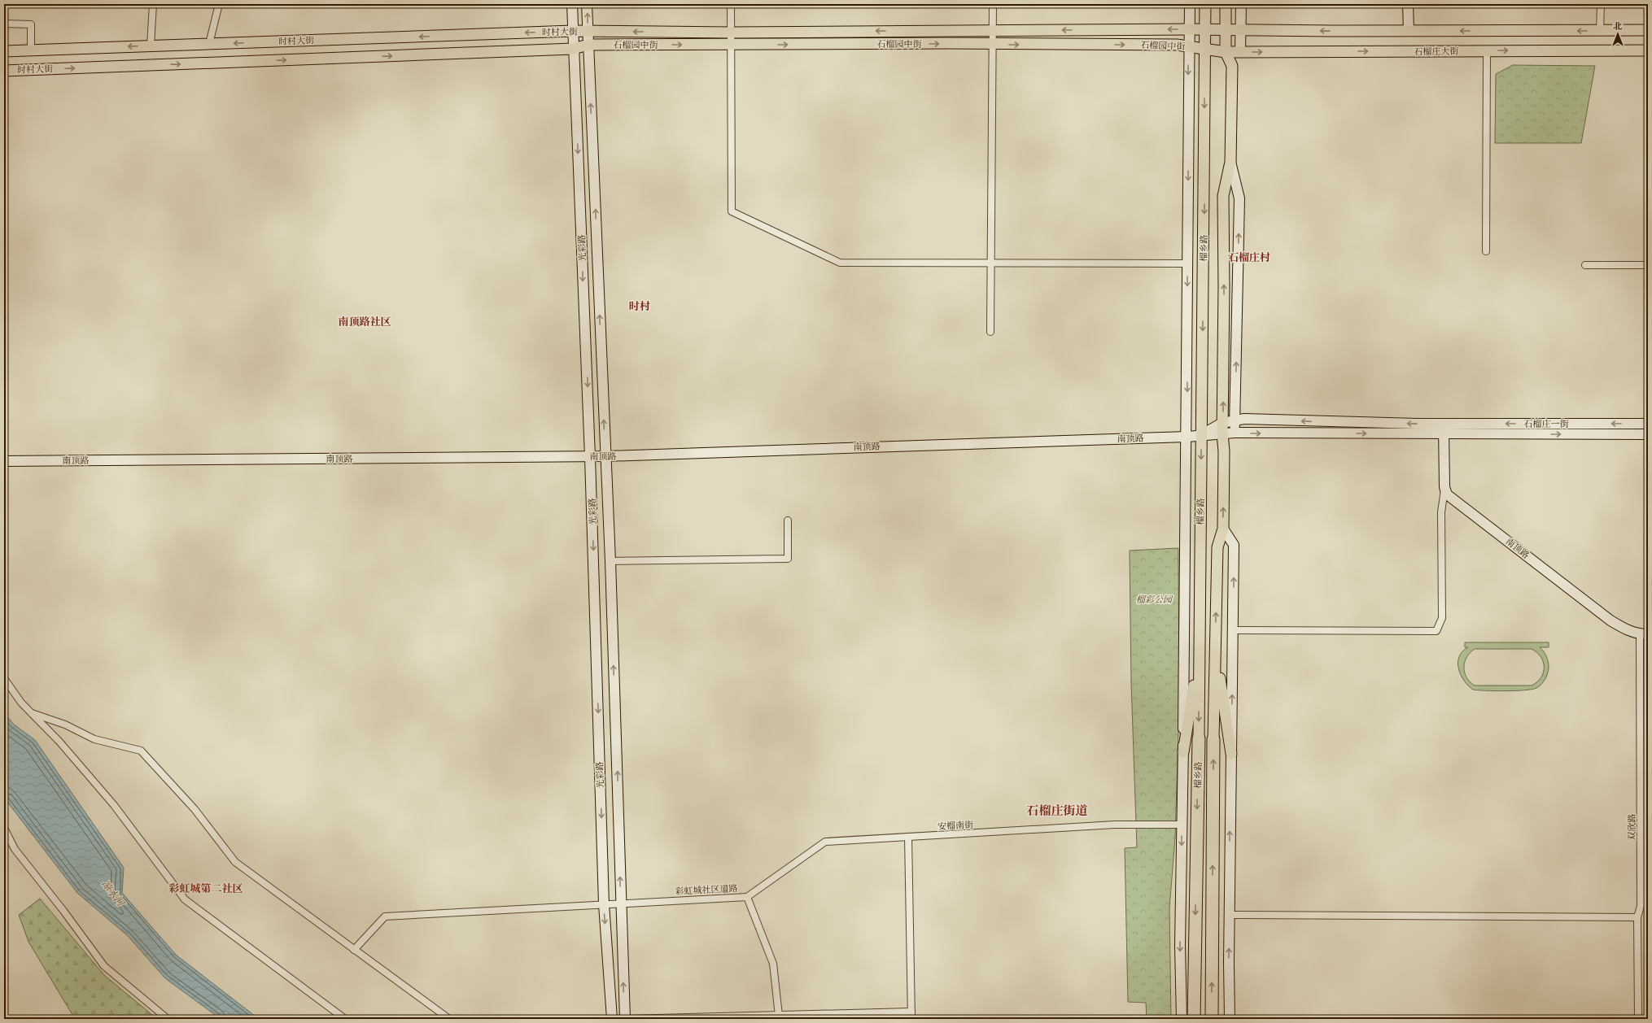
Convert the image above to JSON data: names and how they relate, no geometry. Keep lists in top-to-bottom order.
{
  "streets": {
    "highway": ["榴乡路"],
    "main road": ["时村大街", "石榴园中街", "石榴庄大街"],
    "street": [
      "光彩路",
      "石榴庄一街",
      "南顶路",
      "安榴南街",
      "双欣路",
      "彩虹城社区道路"
    ]
  },
  "crossings": [
    ["时村大街", "石榴园中街"],
    ["时村大街", "光彩路"],
    ["石榴园中街", "石榴庄大街"],
    ["石榴园中街", "光彩路"],
    ["石榴园中街", "榴乡路"],
    ["石榴庄大街", "榴乡路"],
    ["光彩路", "南顶路"],
    ["光彩路", "彩虹城社区道路"],
    ["榴乡路", "南顶路"],
    ["榴乡路", "安榴南街"],
    ["石榴庄一街", "南顶路"],
    ["南顶路", "双欣路"],
    ["安榴南街", "彩虹城社区道路"]
  ],
  "districts": [
    "石榴庄村",
    "时村",
    "南顶路社区",
    "石榴庄街道",
    "彩虹城第二社区"
  ],
  "water": ["凉水河"],
  "parks": ["榴彩公园"],
  "north": "top"
}
